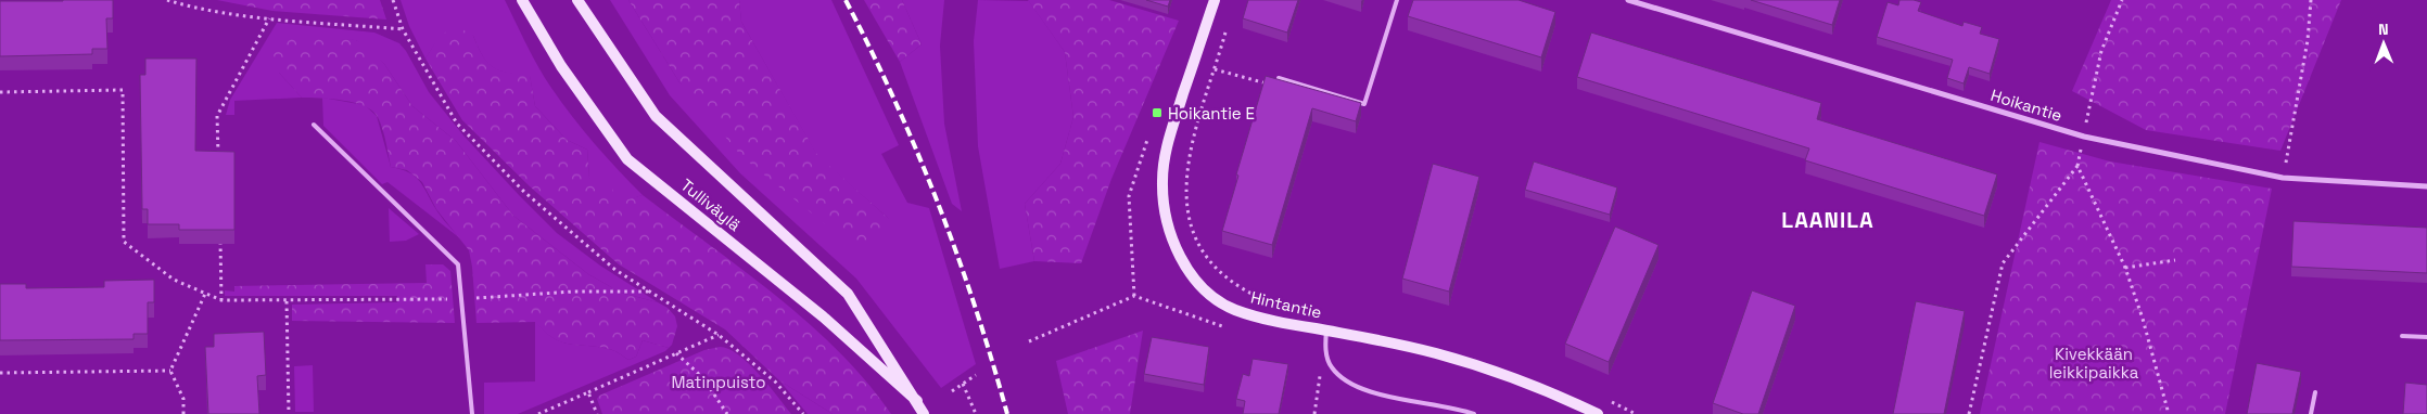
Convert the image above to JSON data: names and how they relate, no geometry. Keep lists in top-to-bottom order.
{
  "streets": {
    "main road": ["Tulliväylä", "Hintantie"],
    "street": ["Hoikantie"]
  },
  "districts": ["LAANILA"],
  "parks": ["Kivekkään leikkipaikka", "Matinpuisto"],
  "places": {
    "transit": ["Hoikantie E"]
  },
  "north": "top"
}
